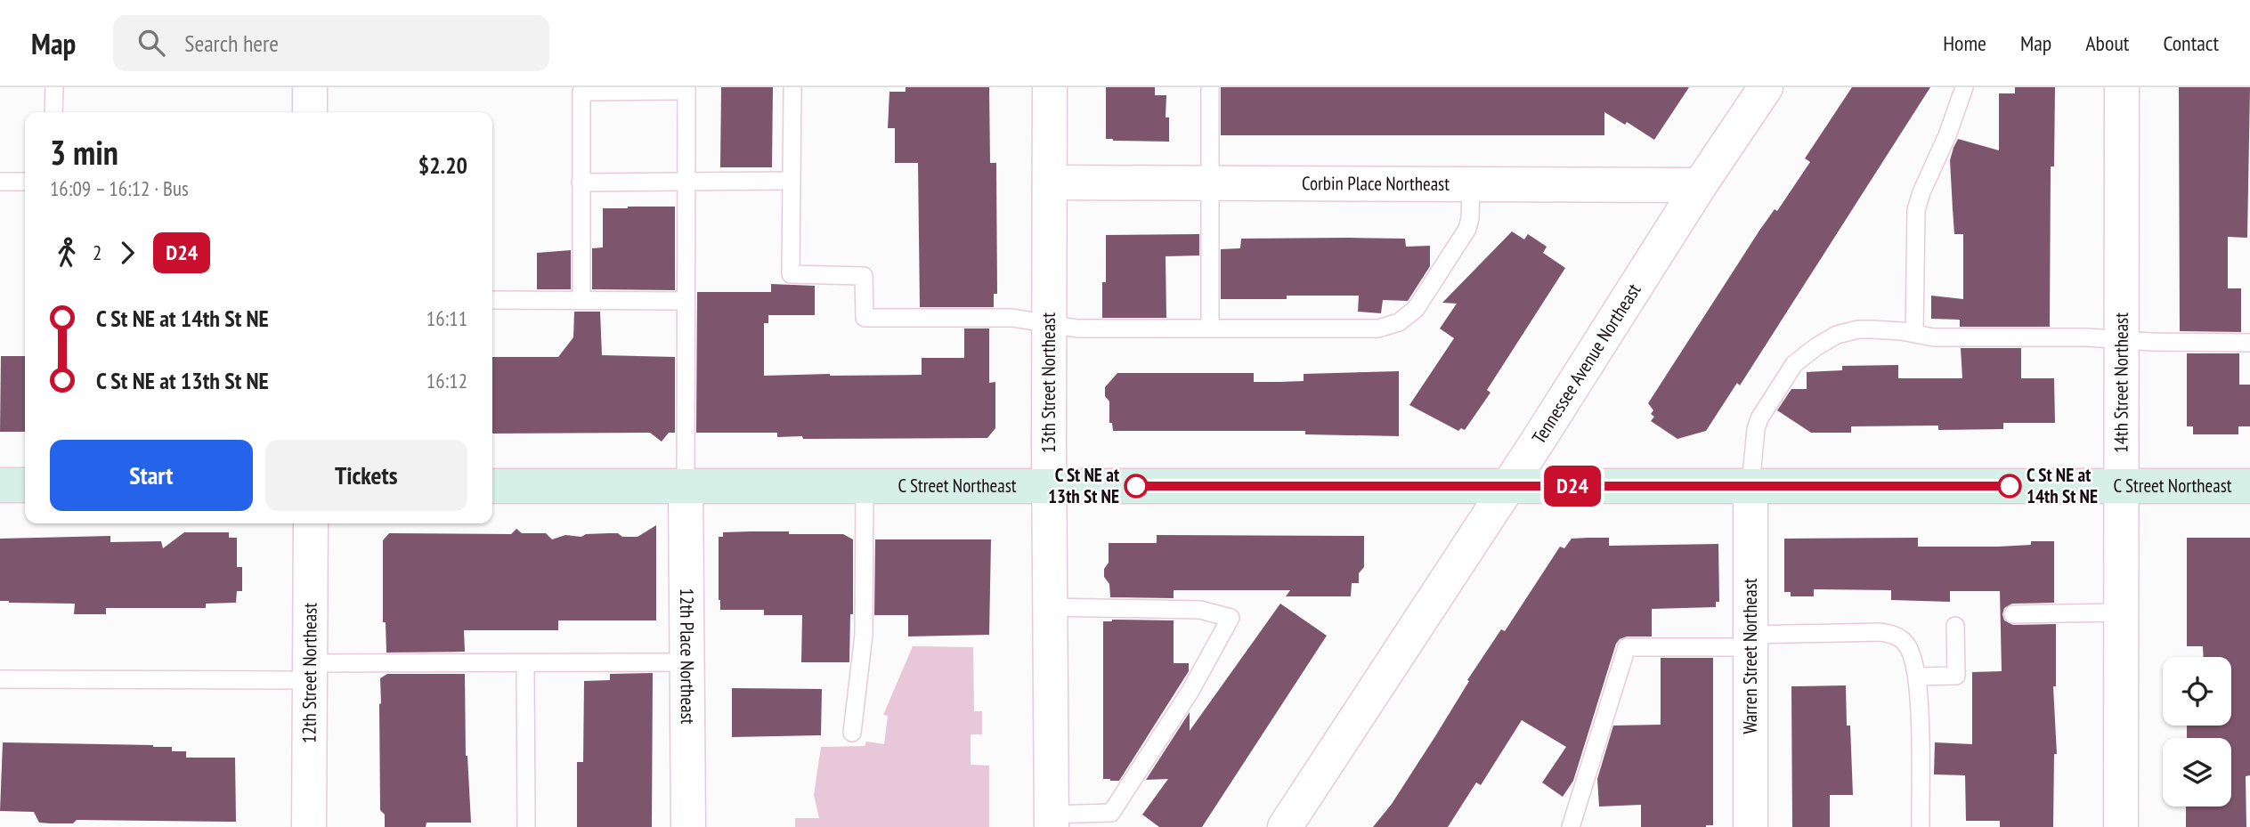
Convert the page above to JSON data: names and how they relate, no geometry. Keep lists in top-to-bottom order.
{
  "streets": {
    "main road": ["C Street Northeast"],
    "street": [
      "Corbin Place Northeast",
      "Tennessee Avenue Northeast",
      "13th Street Northeast",
      "14th Street Northeast",
      "Warren Street Northeast",
      "12th Place Northeast",
      "12th Street Northeast"
    ]
  },
  "crossings": [
    ["Corbin Place Northeast", "Tennessee Avenue Northeast"],
    ["Corbin Place Northeast", "13th Street Northeast"],
    ["Tennessee Avenue Northeast", "C Street Northeast"],
    ["13th Street Northeast", "C Street Northeast"],
    ["14th Street Northeast", "C Street Northeast"],
    ["C Street Northeast", "Warren Street Northeast"],
    ["C Street Northeast", "12th Place Northeast"]
  ],
  "places": ["C St NE at 13th St NE", "C St NE at 14th St NE"],
  "lines": ["bus line D24"],
  "page": {
    "header": "Map",
    "search": "Search here",
    "nav": [
      "Home",
      "Map",
      "About",
      "Contact"
    ],
    "on_map": "D24",
    "heading": ["3 min", "16:09 – 16:12 · Bus", "$2.20"],
    "legs": ["2", "D24"],
    "list": [
      {
        "name": "C St NE at 14th St NE",
        "value": "16:11"
      },
      {
        "name": "C St NE at 13th St NE",
        "value": "16:12"
      }
    ],
    "buttons": ["Start", "Tickets"]
  }
}
